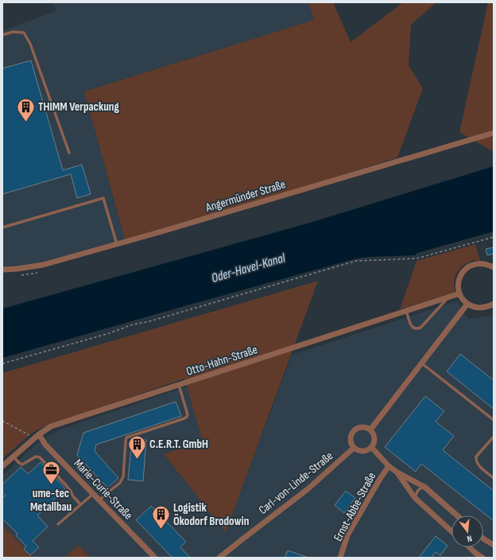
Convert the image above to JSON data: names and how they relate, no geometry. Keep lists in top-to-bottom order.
{
  "streets": {
    "street": [
      "Angermünder Straße",
      "Otto-Hahn-Straße",
      "Carl-von-Linde-Straße",
      "Marie-Curie-Straße",
      "Ernst-Abbe-Straße"
    ]
  },
  "crossings": [
    ["Otto-Hahn-Straße", "Marie-Curie-Straße"]
  ],
  "water": ["Oder-Havel-Kanal"],
  "places": {
    "building": ["THIMM Verpackung", "C.E.R.T. GmbH", "Logistik Ökodorf Brodowin"],
    "office": ["ume-tec Metallbau"]
  },
  "north": "bottom"
}
